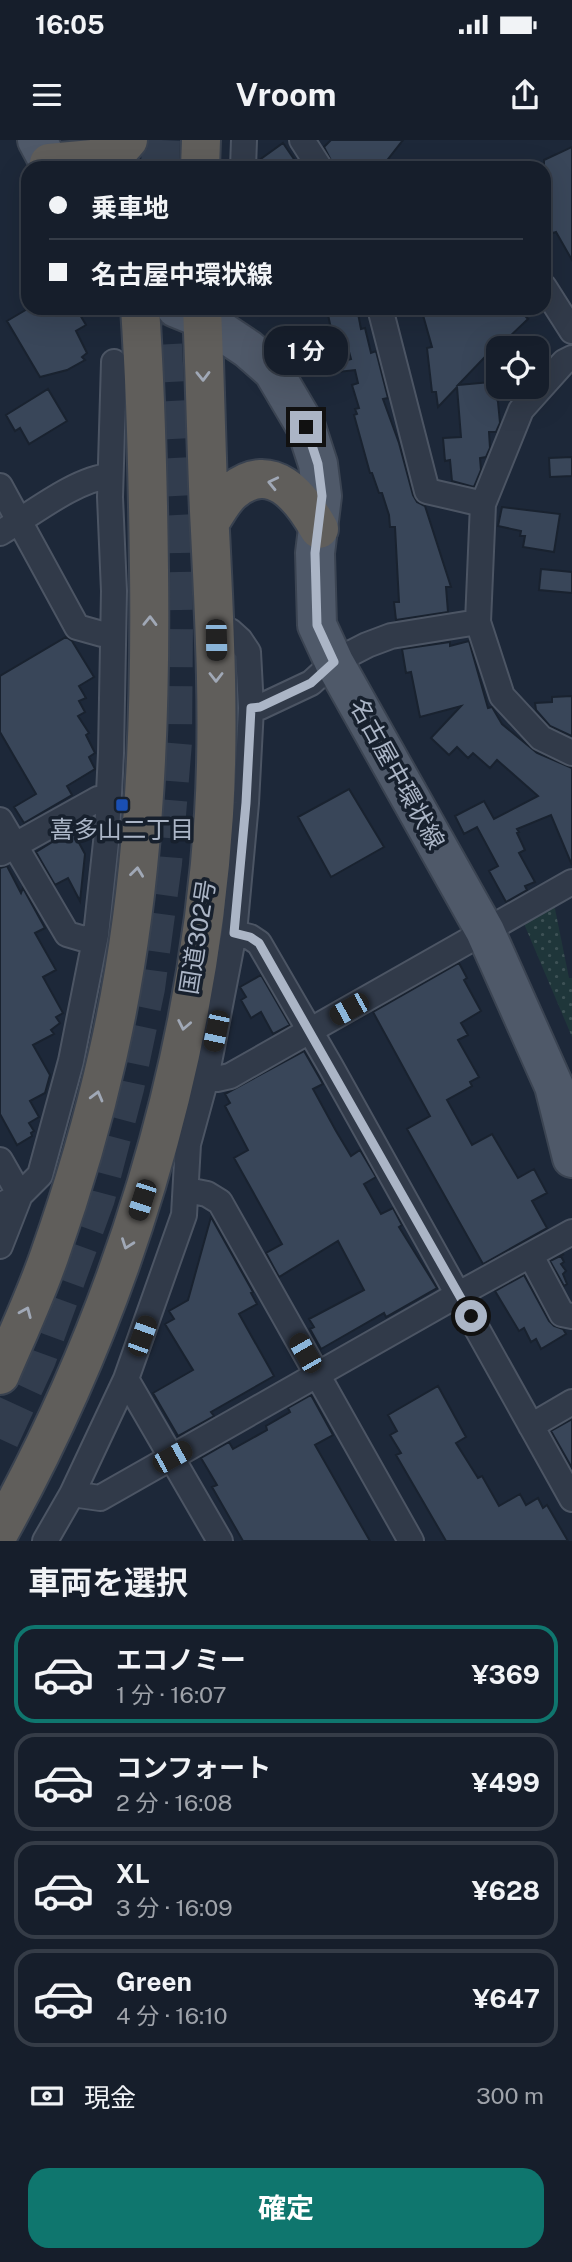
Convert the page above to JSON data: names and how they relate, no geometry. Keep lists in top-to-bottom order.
{
  "streets": {
    "highway": ["国道302号"],
    "main road": ["名古屋中環状線"]
  },
  "places": {
    "transit": ["喜多山二丁目"]
  },
  "page": {
    "status": "16:05",
    "header": "Vroom",
    "banner": ["乗車地", "名古屋中環状線"],
    "bubble": "1 分",
    "heading": "車両を選択",
    "list": [
      {
        "name": "エコノミー",
        "note": "1 分 · 16:07",
        "value": "¥369"
      },
      {
        "name": "コンフォート",
        "note": "2 分 · 16:08",
        "value": "¥499"
      },
      {
        "name": "XL",
        "note": "3 分 · 16:09",
        "value": "¥628"
      },
      {
        "name": "Green",
        "note": "4 分 · 16:10",
        "value": "¥647"
      }
    ],
    "pay": ["現金", "300 m"],
    "buttons": "確定"
  }
}
